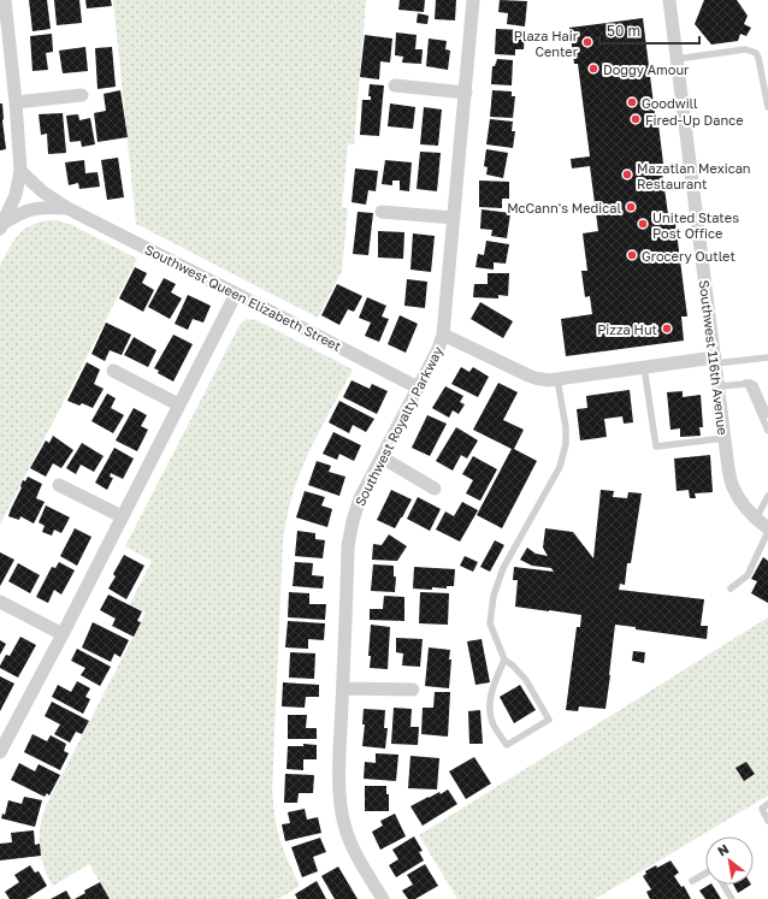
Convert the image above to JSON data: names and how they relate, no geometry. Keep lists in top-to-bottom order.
{
  "streets": {
    "street": ["Southwest Queen Elizabeth Street", "Southwest 116th Avenue", "Southwest Royalty Parkway"]
  },
  "crossings": [
    ["Southwest Queen Elizabeth Street", "Southwest Royalty Parkway"]
  ],
  "places": [
    "Plaza Hair Center",
    "Doggy Amour",
    "Goodwill",
    "Fired-Up Dance",
    "Mazatlan Mexican Restaurant",
    "McCann's Medical",
    "United States Post Office",
    "Grocery Outlet",
    "Pizza Hut"
  ],
  "scale_bar": "50 m",
  "north": "top left"
}
